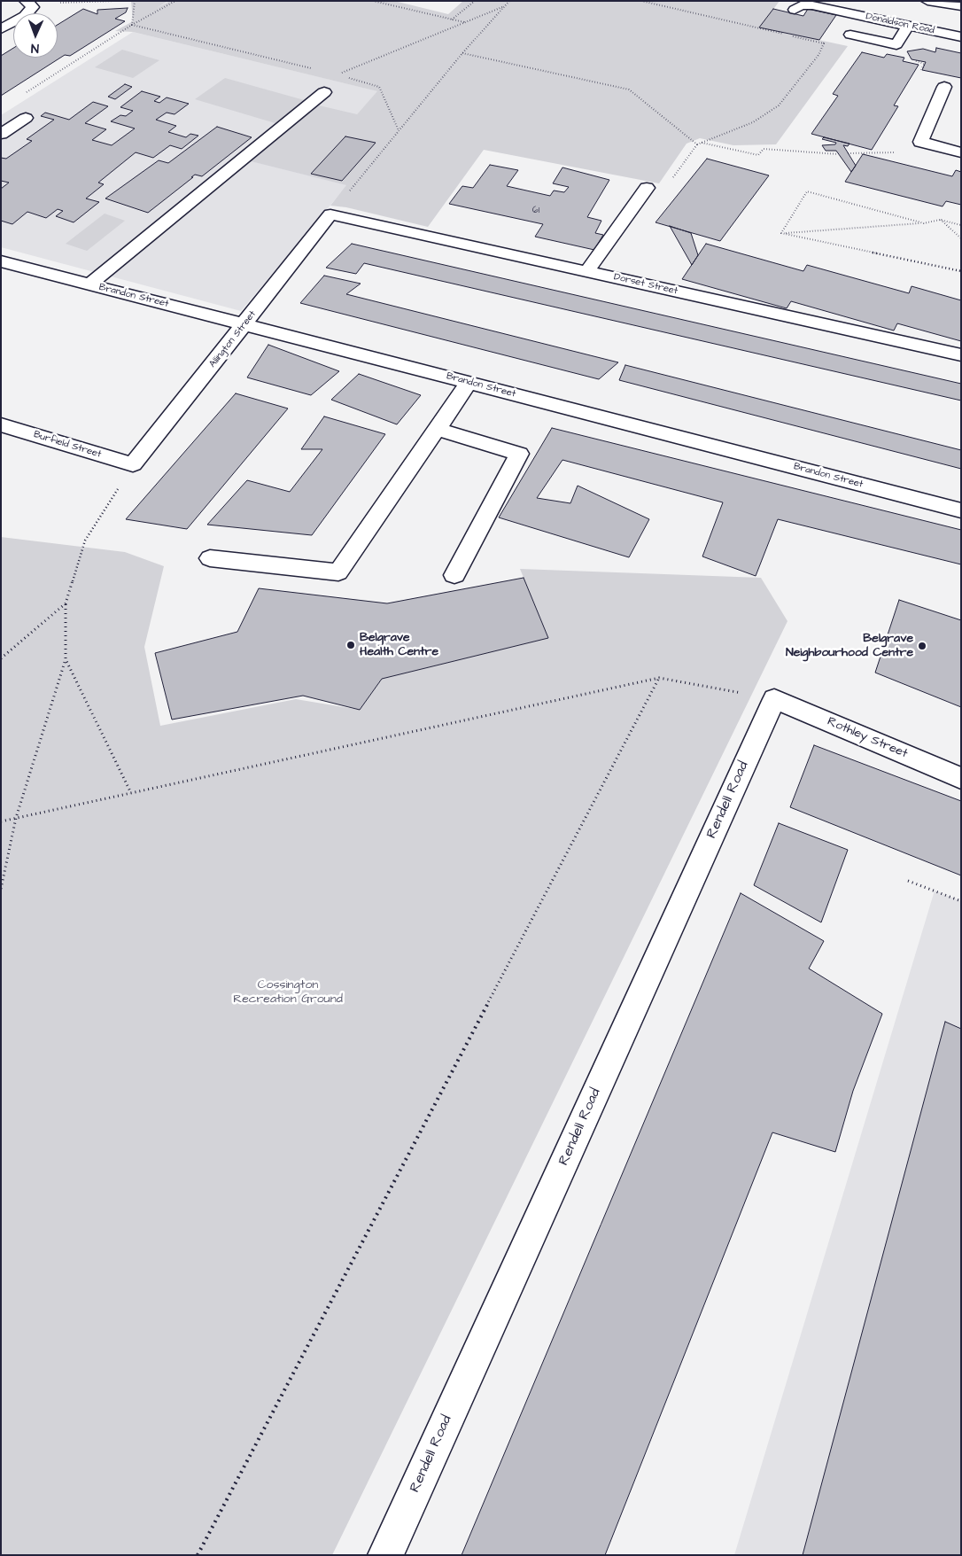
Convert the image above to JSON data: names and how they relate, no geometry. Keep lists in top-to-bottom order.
{
  "streets": {
    "street": [
      "Donaldson Road",
      "Dorset Street",
      "Brandon Street",
      "Allington Street",
      "Burfield Street",
      "Rothley Street",
      "Rendell Road"
    ]
  },
  "crossings": [
    ["Dorset Street", "Allington Street"],
    ["Brandon Street", "Allington Street"],
    ["Allington Street", "Burfield Street"],
    ["Rothley Street", "Rendell Road"]
  ],
  "parks": ["Cossington Recreation Ground"],
  "places": ["Belgrave Health Centre", "Belgrave Neighbourhood Centre"],
  "house_numbers": ["61"],
  "north": "bottom"
}
